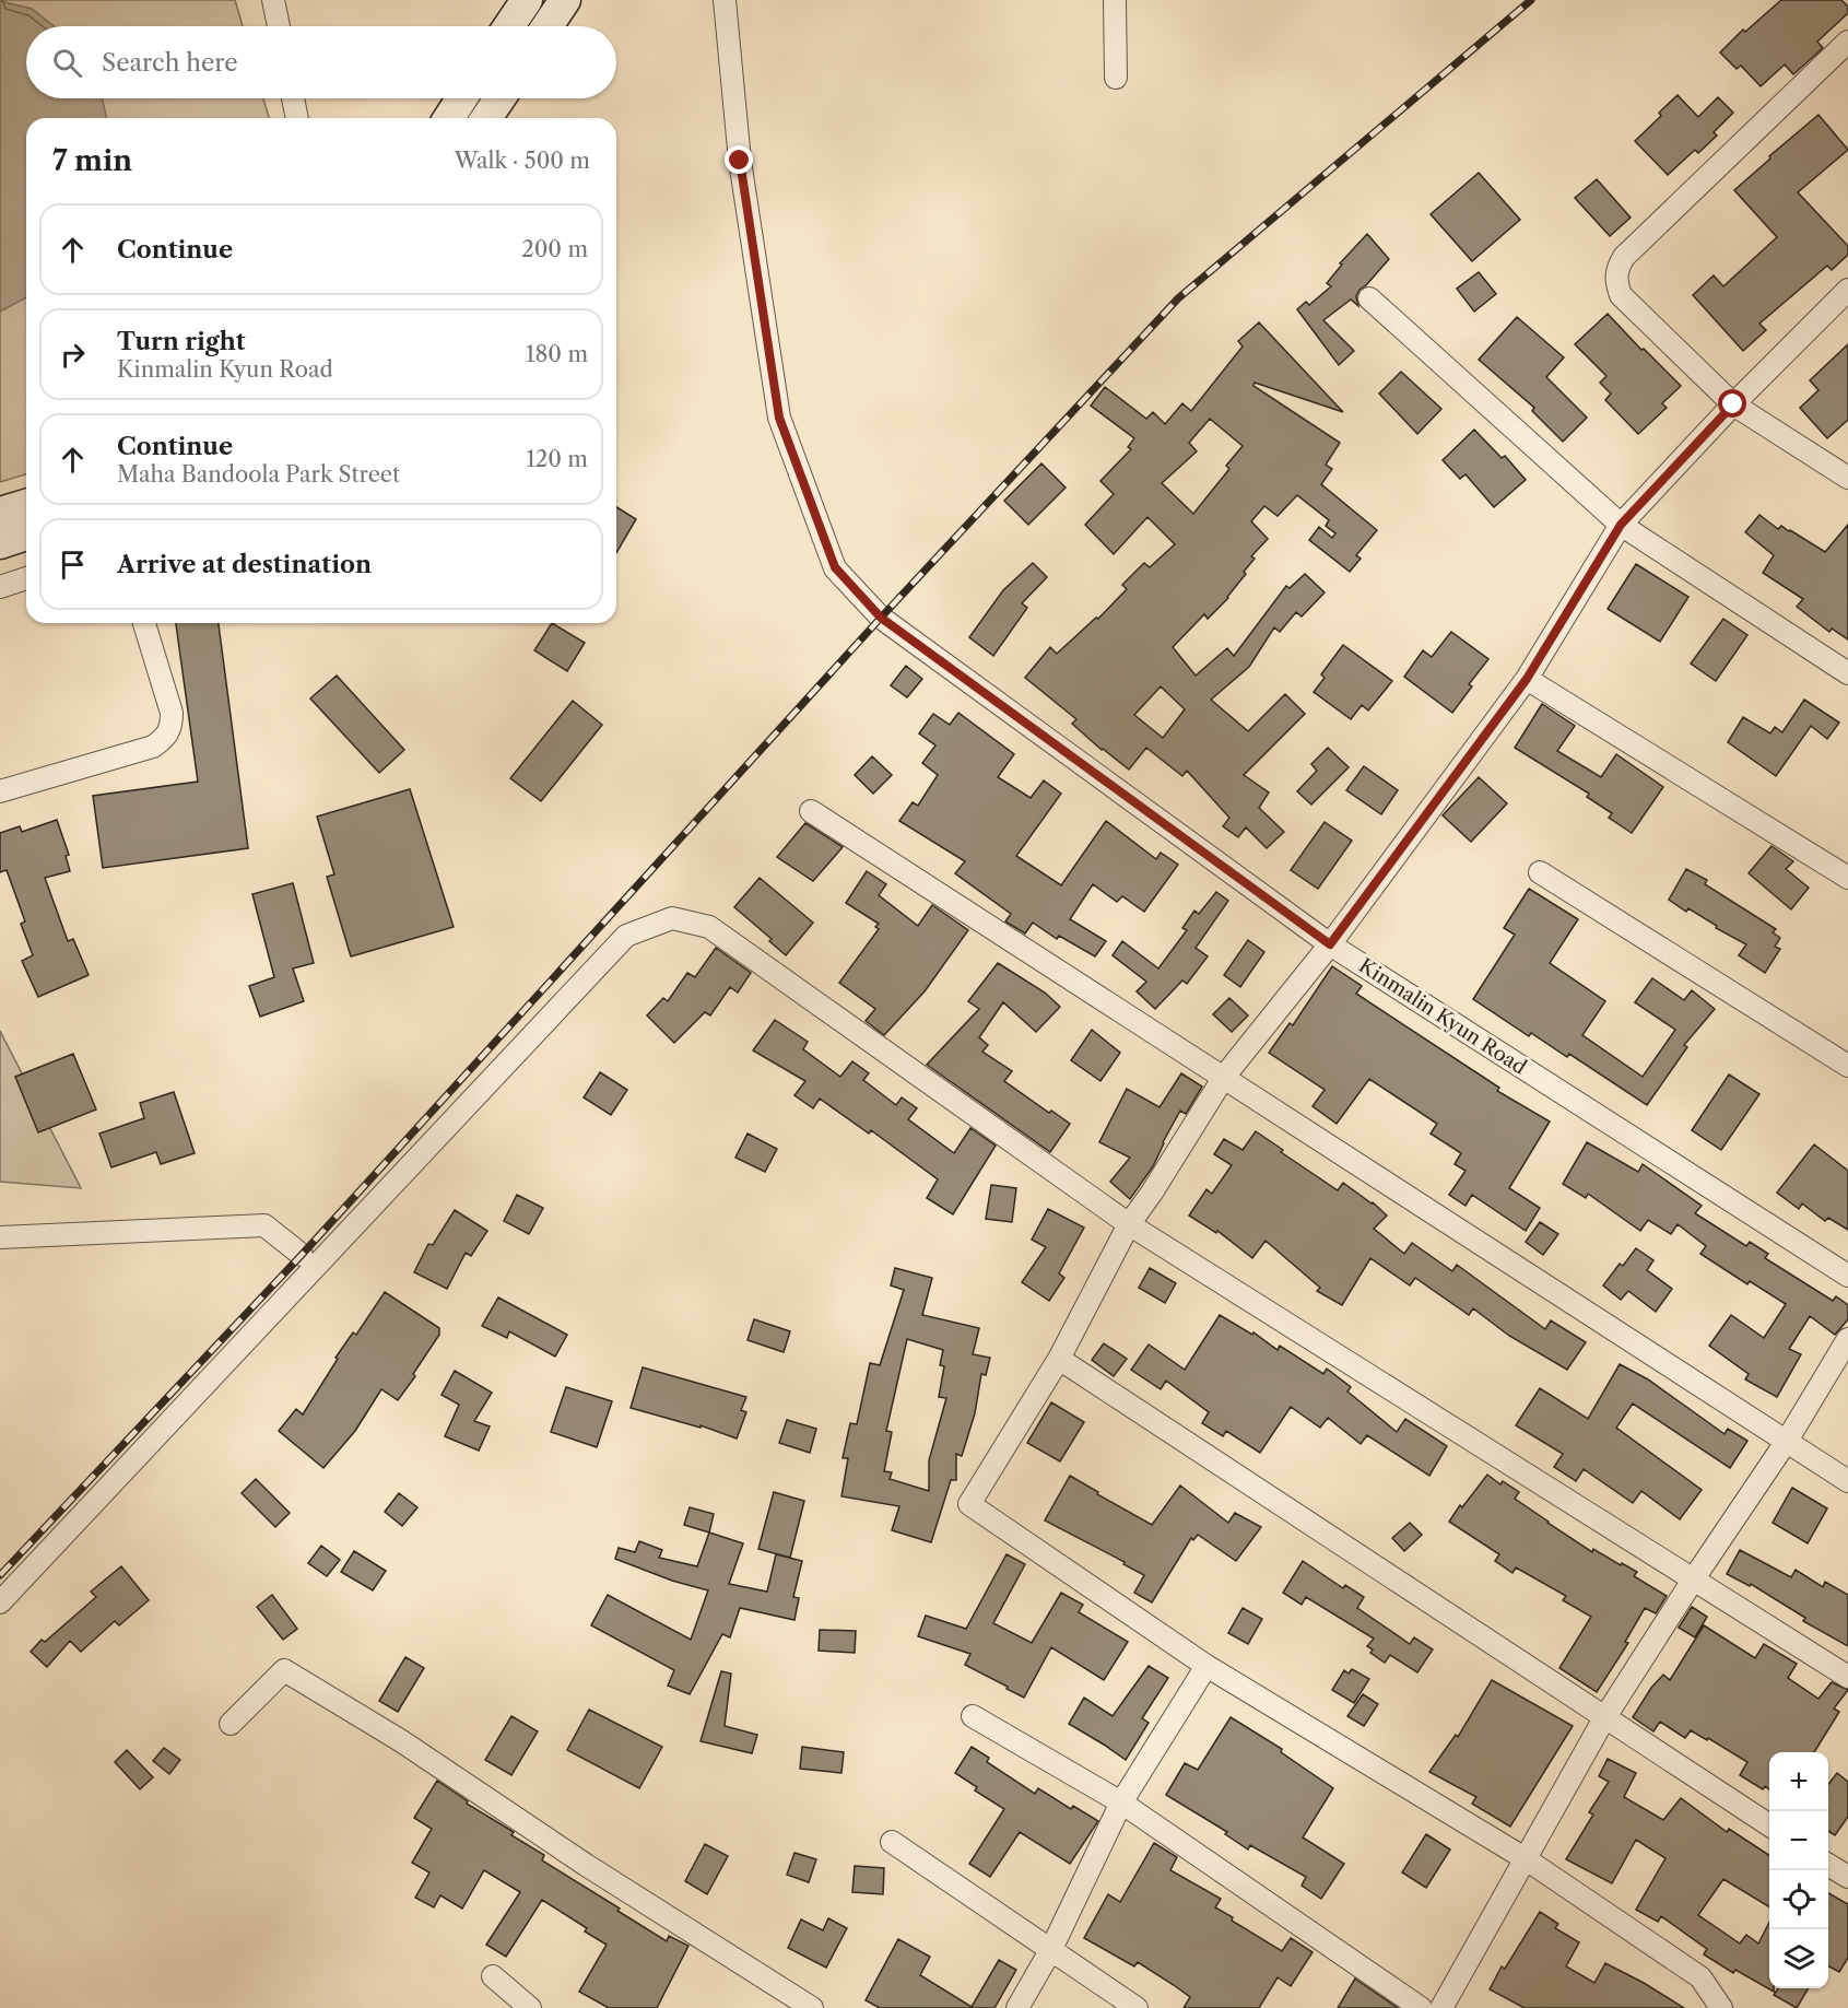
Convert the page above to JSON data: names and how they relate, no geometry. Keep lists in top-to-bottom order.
{
  "streets": {
    "street": ["Kinmalin Kyun Road"]
  },
  "page": {
    "search": "Search here",
    "heading": ["7 min", "Walk · 500 m"],
    "list": [
      ["Continue", "200 m"],
      ["Turn right", "Kinmalin Kyun Road", "180 m"],
      ["Continue", "Maha Bandoola Park Street", "120 m"],
      "Arrive at destination"
    ],
    "map_buttons": ["+", "−"]
  }
}
